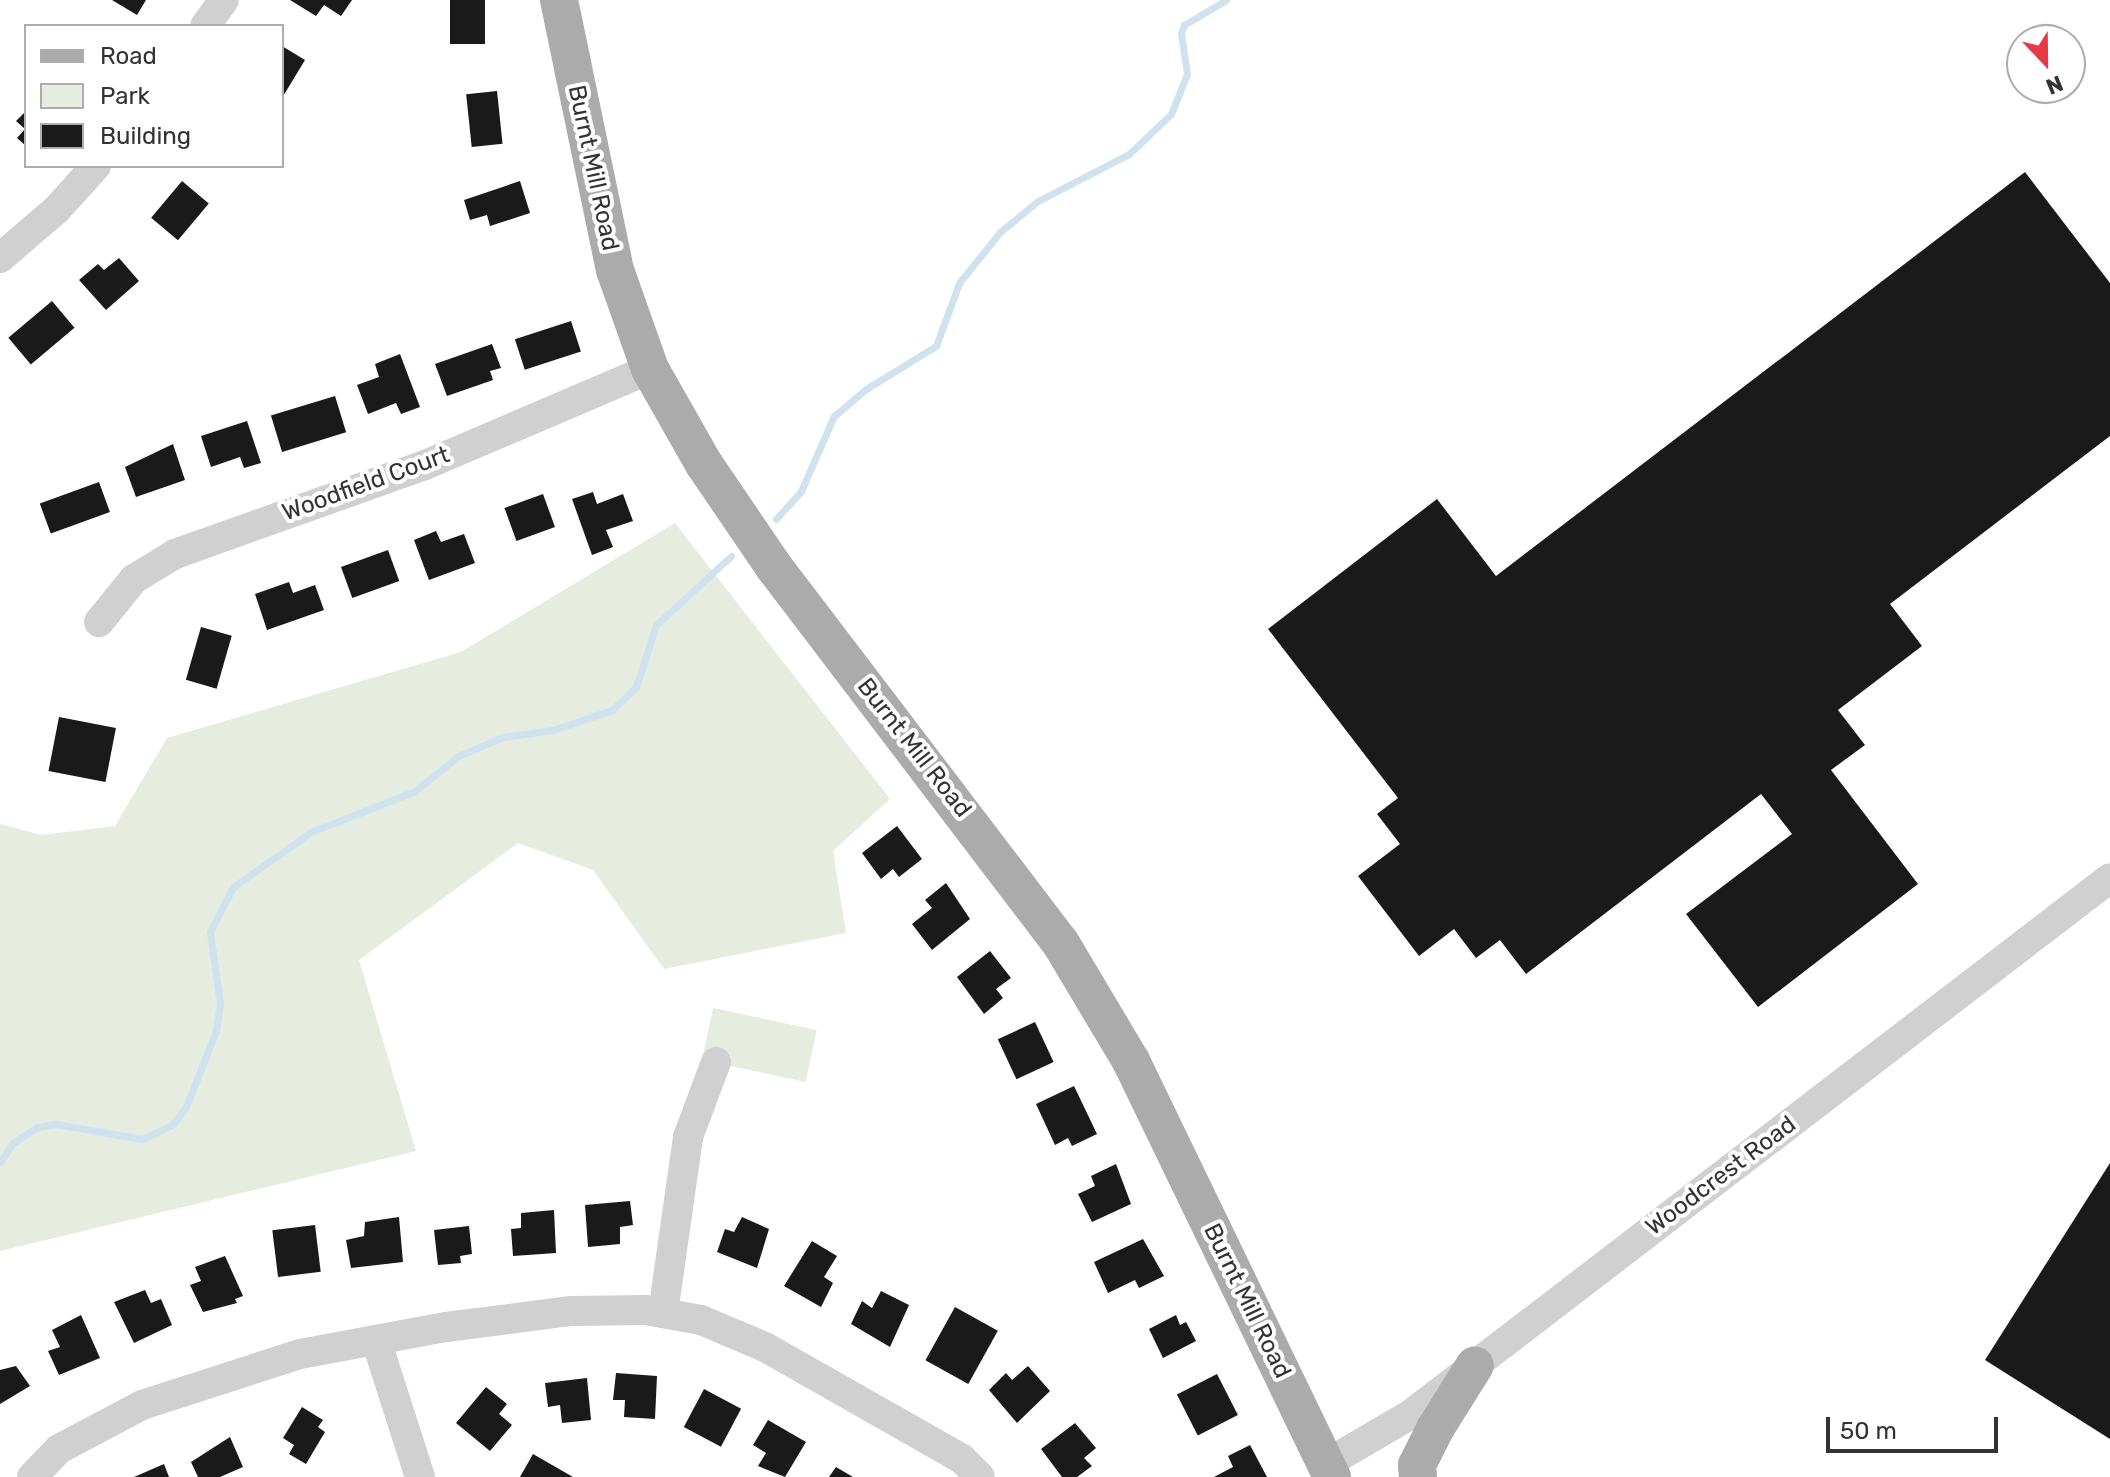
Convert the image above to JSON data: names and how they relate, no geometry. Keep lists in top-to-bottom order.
{
  "streets": {
    "main road": ["Burnt Mill Road"],
    "street": ["Woodfield Court", "Woodcrest Road"]
  },
  "crossings": [
    ["Burnt Mill Road", "Woodfield Court"],
    ["Burnt Mill Road", "Woodcrest Road"]
  ],
  "legend": ["Road", "Park", "Building"],
  "scale_bar": "50 m",
  "north": "bottom"
}
